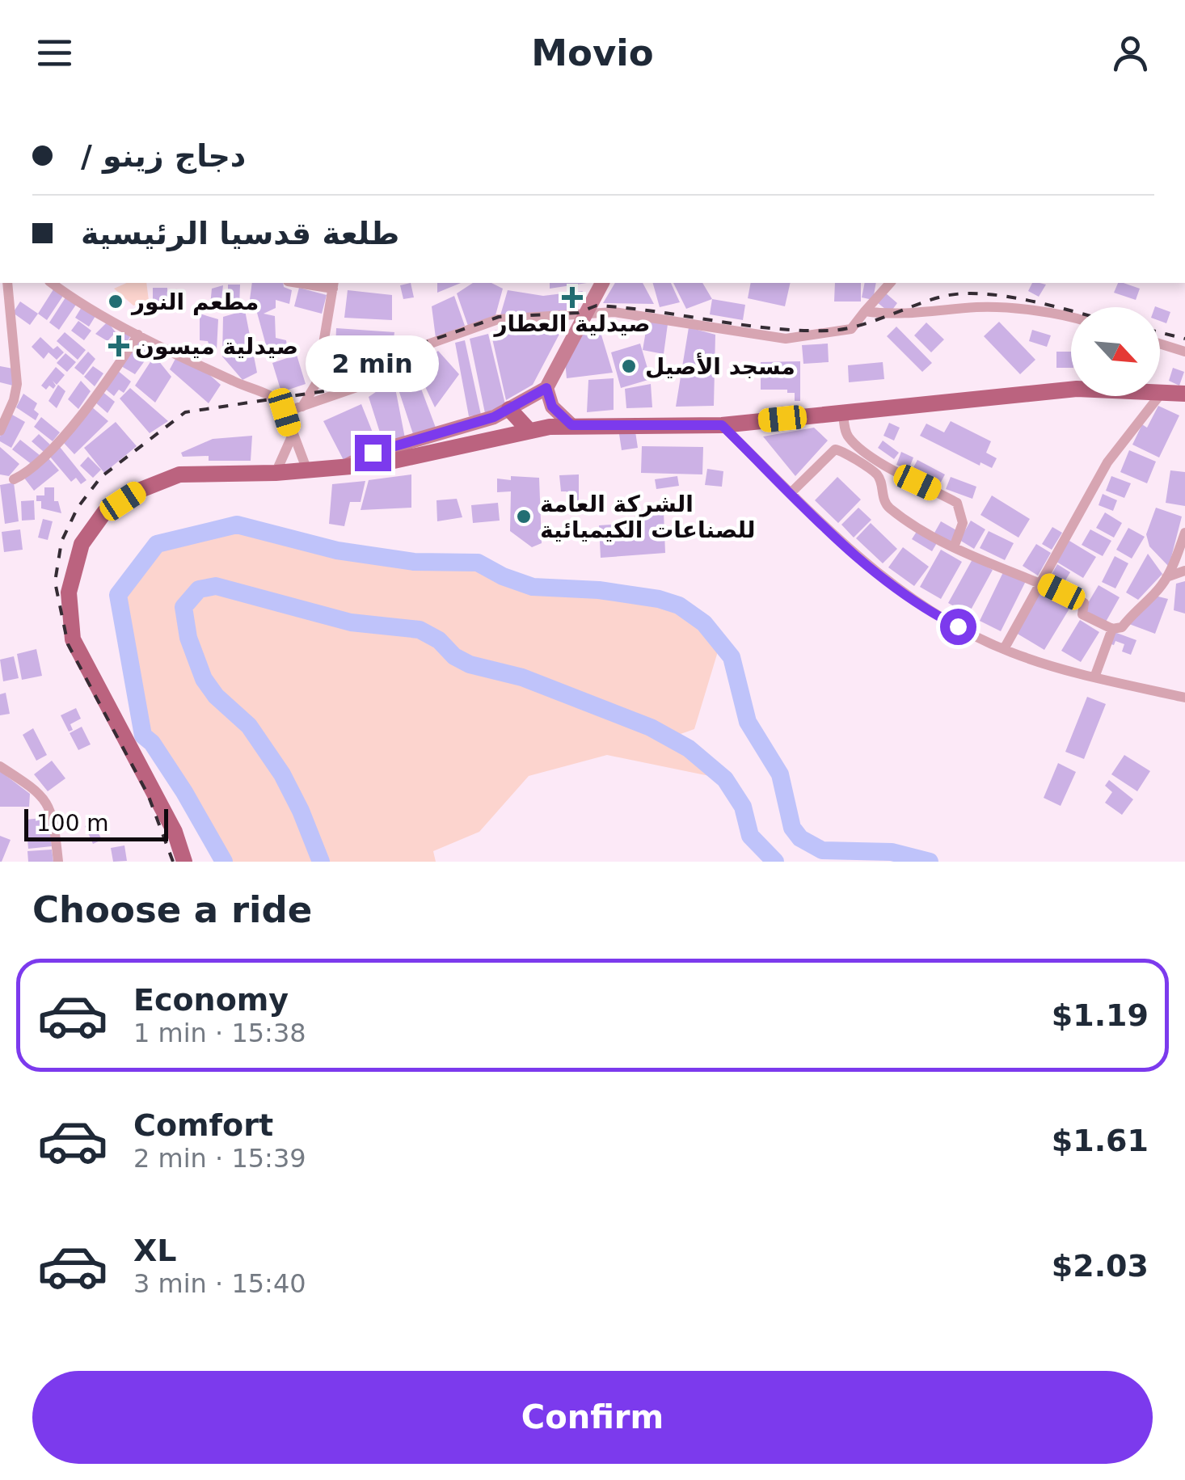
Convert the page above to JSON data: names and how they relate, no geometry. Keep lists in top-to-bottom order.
{
  "places": {
    "health": ["صيدلية العطار", "صيدلية ميسون"],
    "other": ["مطعم النور", "مسجد الأصيل", "الشركة العامة للصناعات الكيميائية"]
  },
  "scale_bar": "100 m",
  "north": "bottom right",
  "page": {
    "header": "Movio",
    "banner": ["/ دجاج زينو", "طلعة قدسيا الرئيسية"],
    "bubble": "2 min",
    "scale": "100 m",
    "heading": "Choose a ride",
    "list": [
      {
        "name": "Economy",
        "note": "1 min · 15:38",
        "value": "$1.19"
      },
      {
        "name": "Comfort",
        "note": "2 min · 15:39",
        "value": "$1.61"
      },
      {
        "name": "XL",
        "note": "3 min · 15:40",
        "value": "$2.03"
      }
    ],
    "buttons": "Confirm"
  }
}
